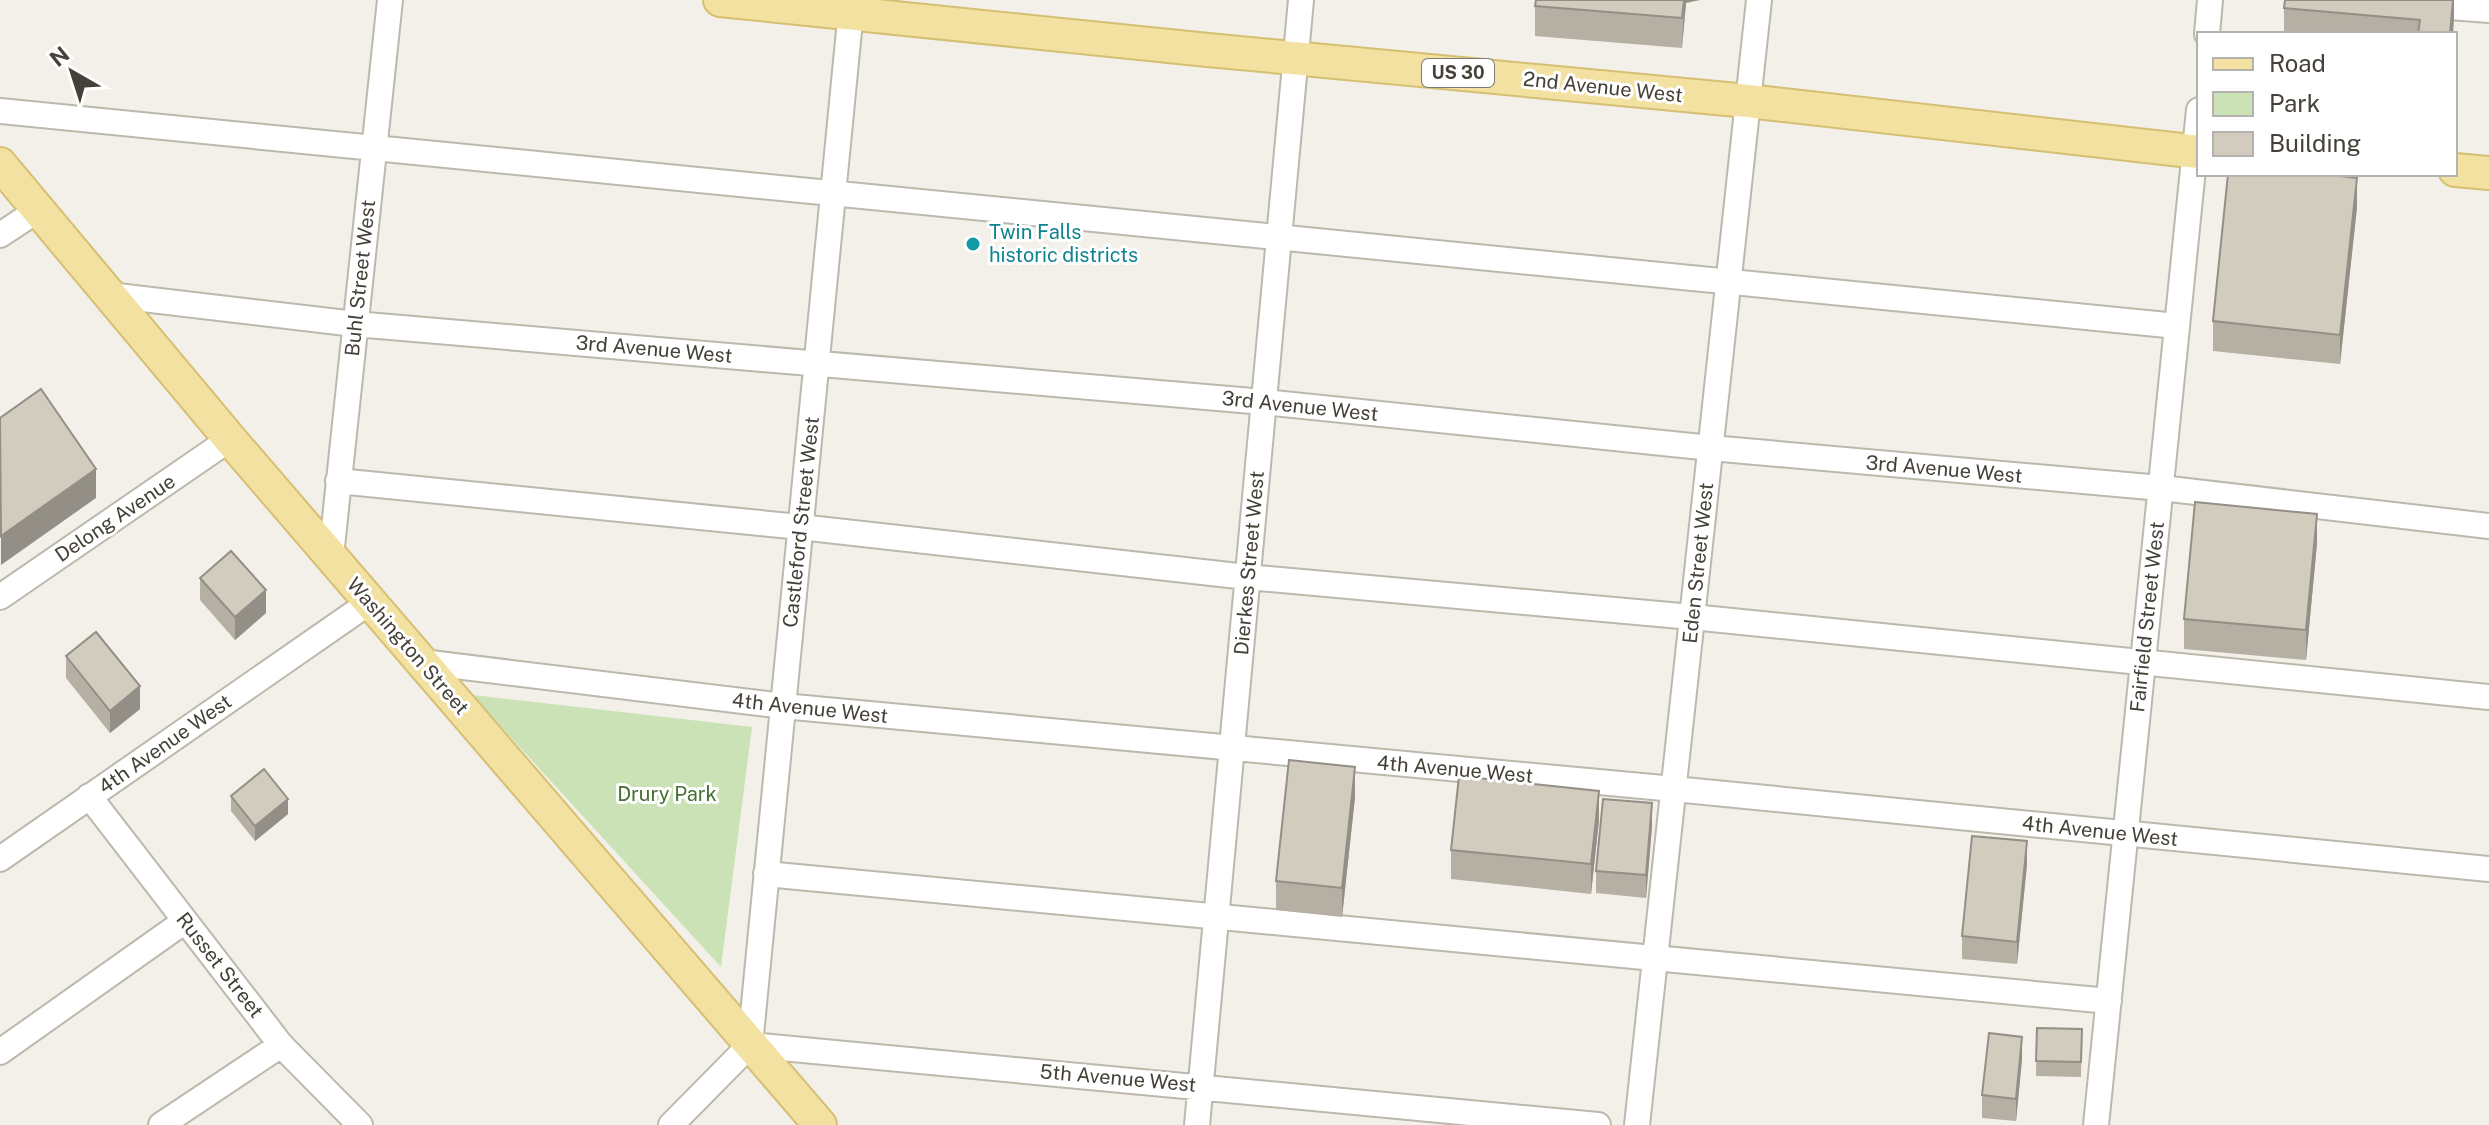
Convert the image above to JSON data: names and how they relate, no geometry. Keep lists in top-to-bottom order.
{
  "streets": {
    "main road": ["US 30", "2nd Avenue West", "Washington Street"],
    "street": [
      "Buhl Street West",
      "3rd Avenue West",
      "Delong Avenue",
      "Castleford Street West",
      "Dierkes Street West",
      "Eden Street West",
      "Fairfield Street West",
      "4th Avenue West",
      "Russet Street",
      "5th Avenue West"
    ]
  },
  "crossings": [
    ["2nd Avenue West", "Castleford Street West"],
    ["2nd Avenue West", "Dierkes Street West"],
    ["2nd Avenue West", "Eden Street West"],
    ["2nd Avenue West", "Fairfield Street West"],
    ["Buhl Street West", "3rd Avenue West"],
    ["Buhl Street West", "Washington Street"],
    ["3rd Avenue West", "Castleford Street West"],
    ["3rd Avenue West", "Dierkes Street West"],
    ["3rd Avenue West", "Eden Street West"],
    ["3rd Avenue West", "Fairfield Street West"],
    ["3rd Avenue West", "Washington Street"],
    ["Delong Avenue", "Washington Street"],
    ["Castleford Street West", "Washington Street"],
    ["Castleford Street West", "4th Avenue West"],
    ["Castleford Street West", "5th Avenue West"],
    ["Dierkes Street West", "4th Avenue West"],
    ["Dierkes Street West", "5th Avenue West"],
    ["Eden Street West", "4th Avenue West"],
    ["Fairfield Street West", "4th Avenue West"],
    ["Washington Street", "4th Avenue West"],
    ["Washington Street", "5th Avenue West"],
    ["4th Avenue West", "Russet Street"]
  ],
  "parks": ["Drury Park"],
  "places": ["Twin Falls historic districts"],
  "legend": ["Road", "Park", "Building"],
  "north": "top left"
}
